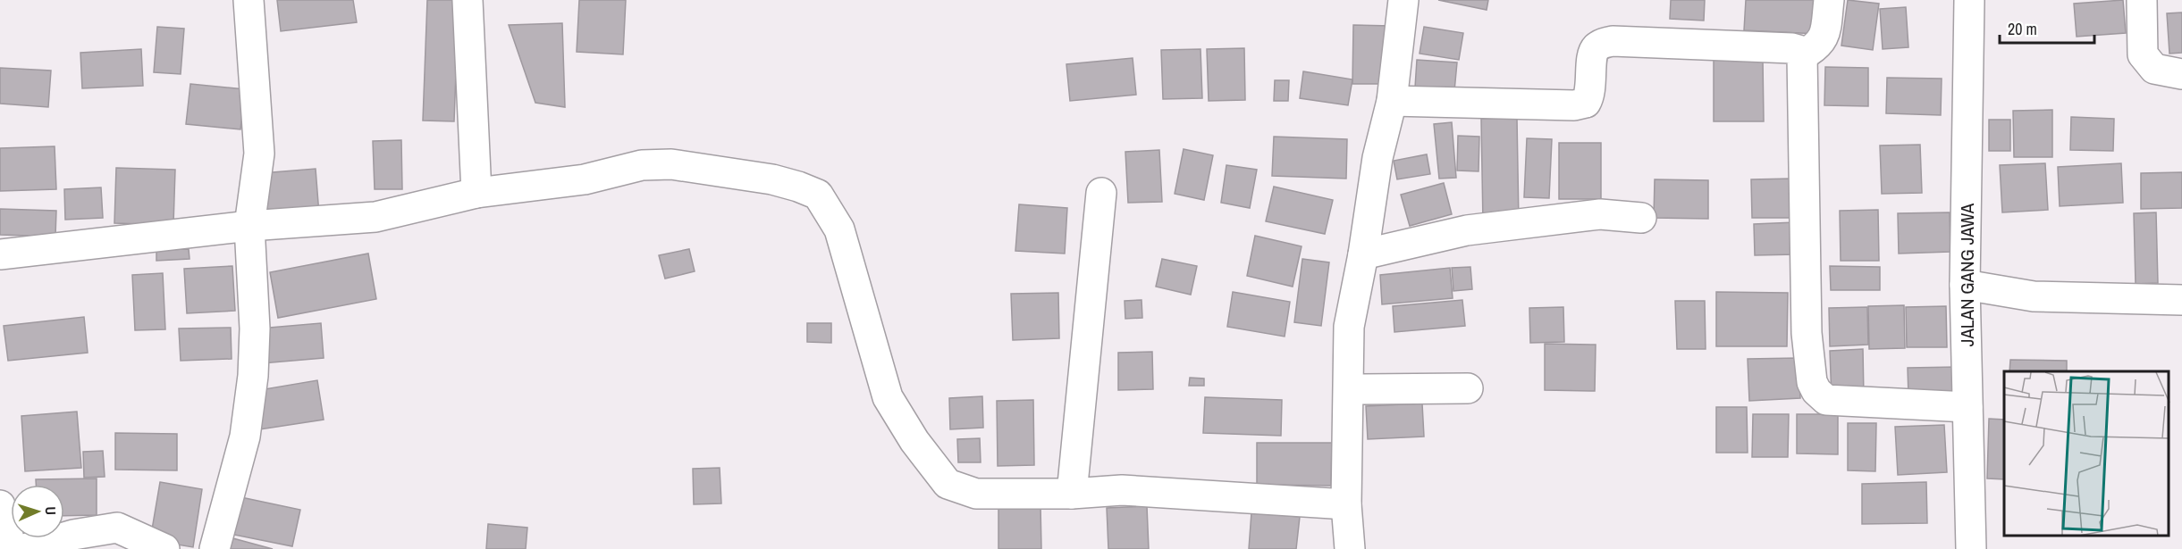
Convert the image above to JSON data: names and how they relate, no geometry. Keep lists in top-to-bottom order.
{
  "streets": {
    "street": ["JALAN GANG JAWA"]
  },
  "scale_bar": "20 m",
  "north": "right"
}
